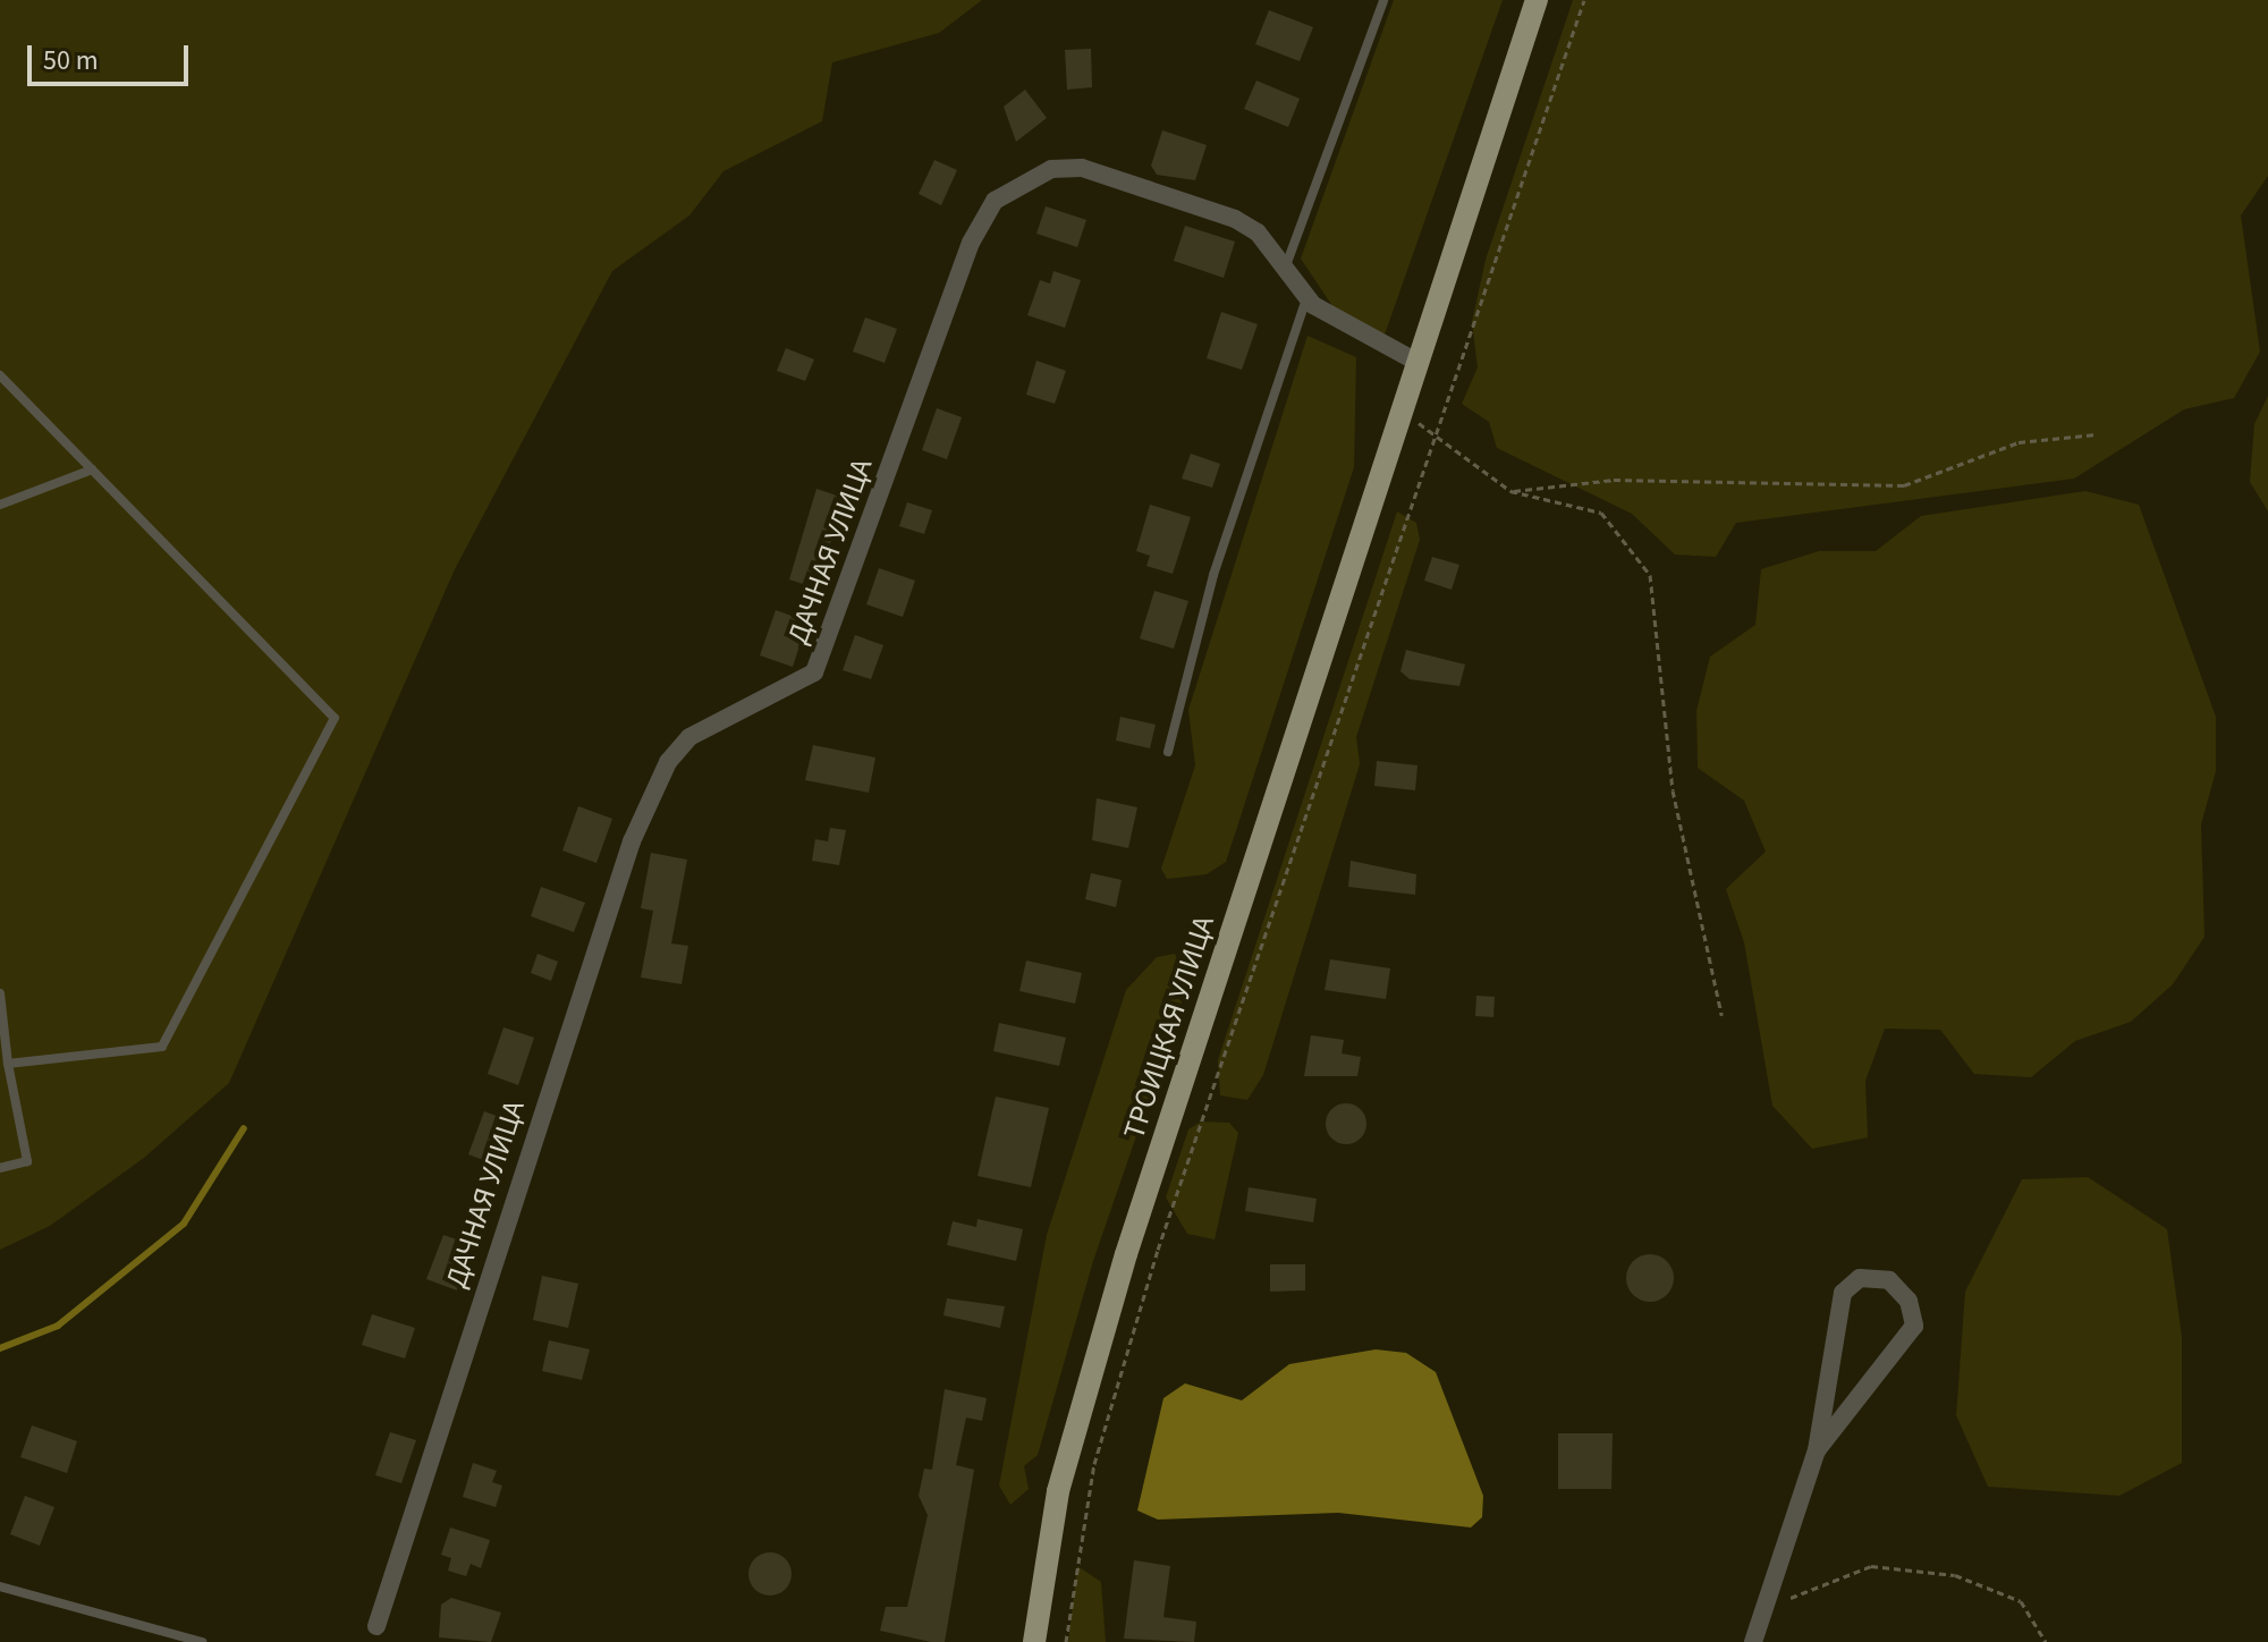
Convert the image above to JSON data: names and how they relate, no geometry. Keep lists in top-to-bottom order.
{
  "streets": {
    "main road": ["ТРОИЦКАЯ УЛИЦА"],
    "street": ["ДАЧНАЯ УЛИЦА"]
  },
  "crossings": [
    ["ДАЧНАЯ УЛИЦА", "ТРОИЦКАЯ УЛИЦА"]
  ],
  "scale_bar": "50 m"
}
